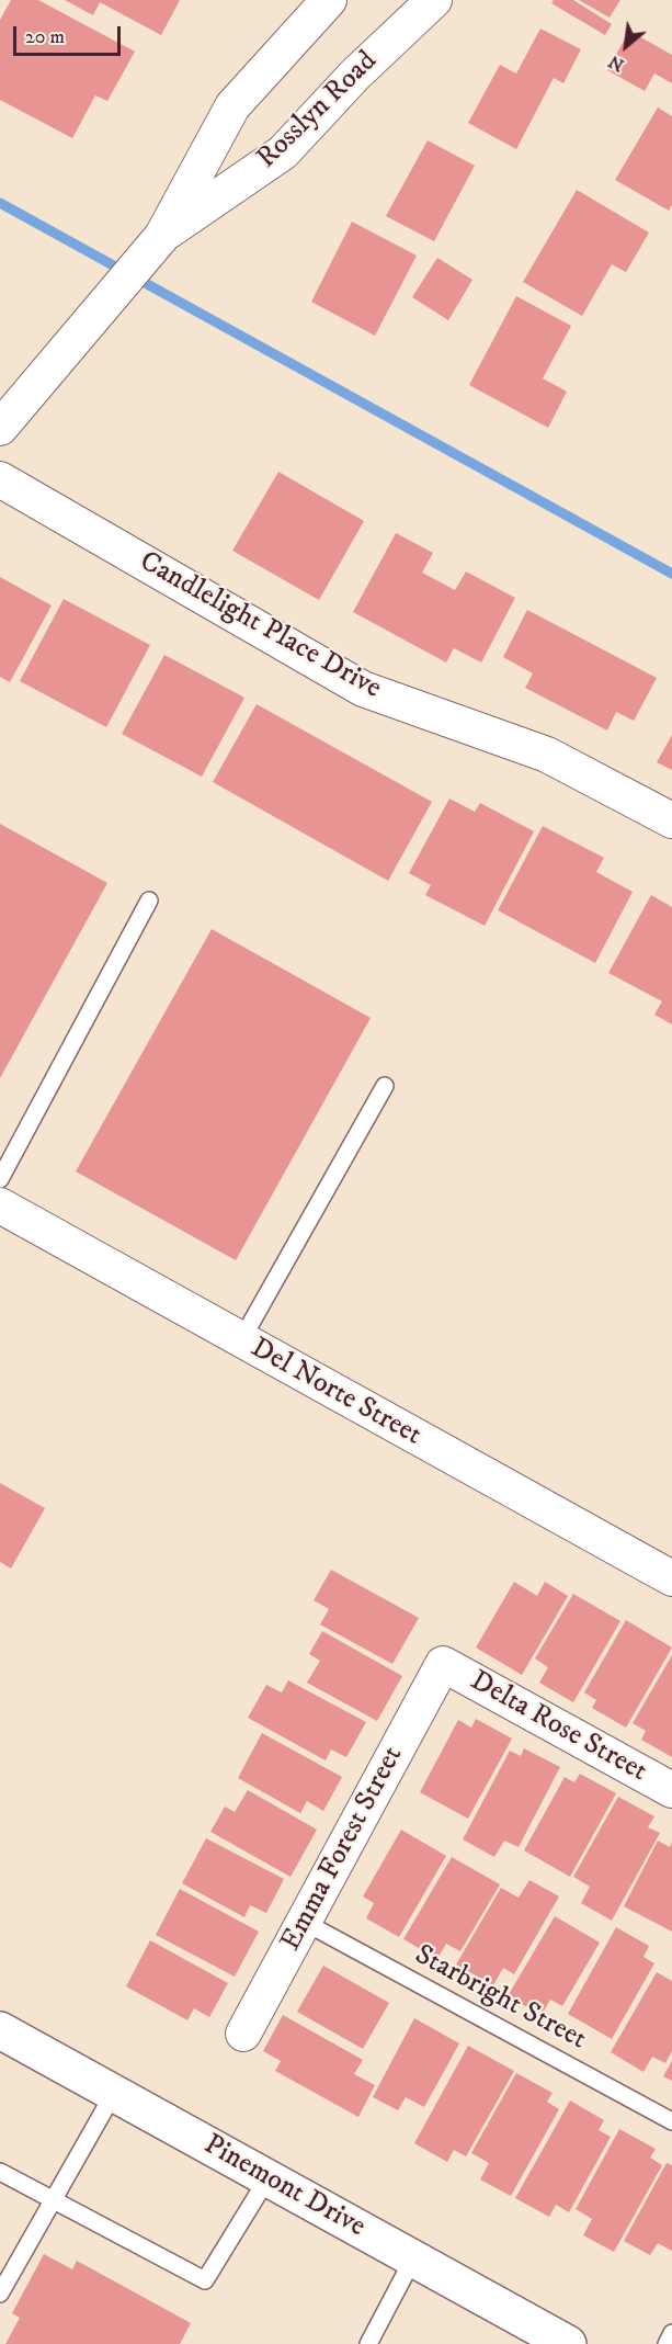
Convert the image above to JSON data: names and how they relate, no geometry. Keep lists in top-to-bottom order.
{
  "streets": {
    "main road": ["Pinemont Drive"],
    "street": [
      "Rosslyn Road",
      "Candlelight Place Drive",
      "Del Norte Street",
      "Delta Rose Street",
      "Emma Forest Street"
    ],
    "lane": ["Starbright Street"]
  },
  "crossings": [
    ["Delta Rose Street", "Emma Forest Street"],
    ["Emma Forest Street", "Starbright Street"]
  ],
  "scale_bar": "20 m",
  "north": "bottom left"
}
